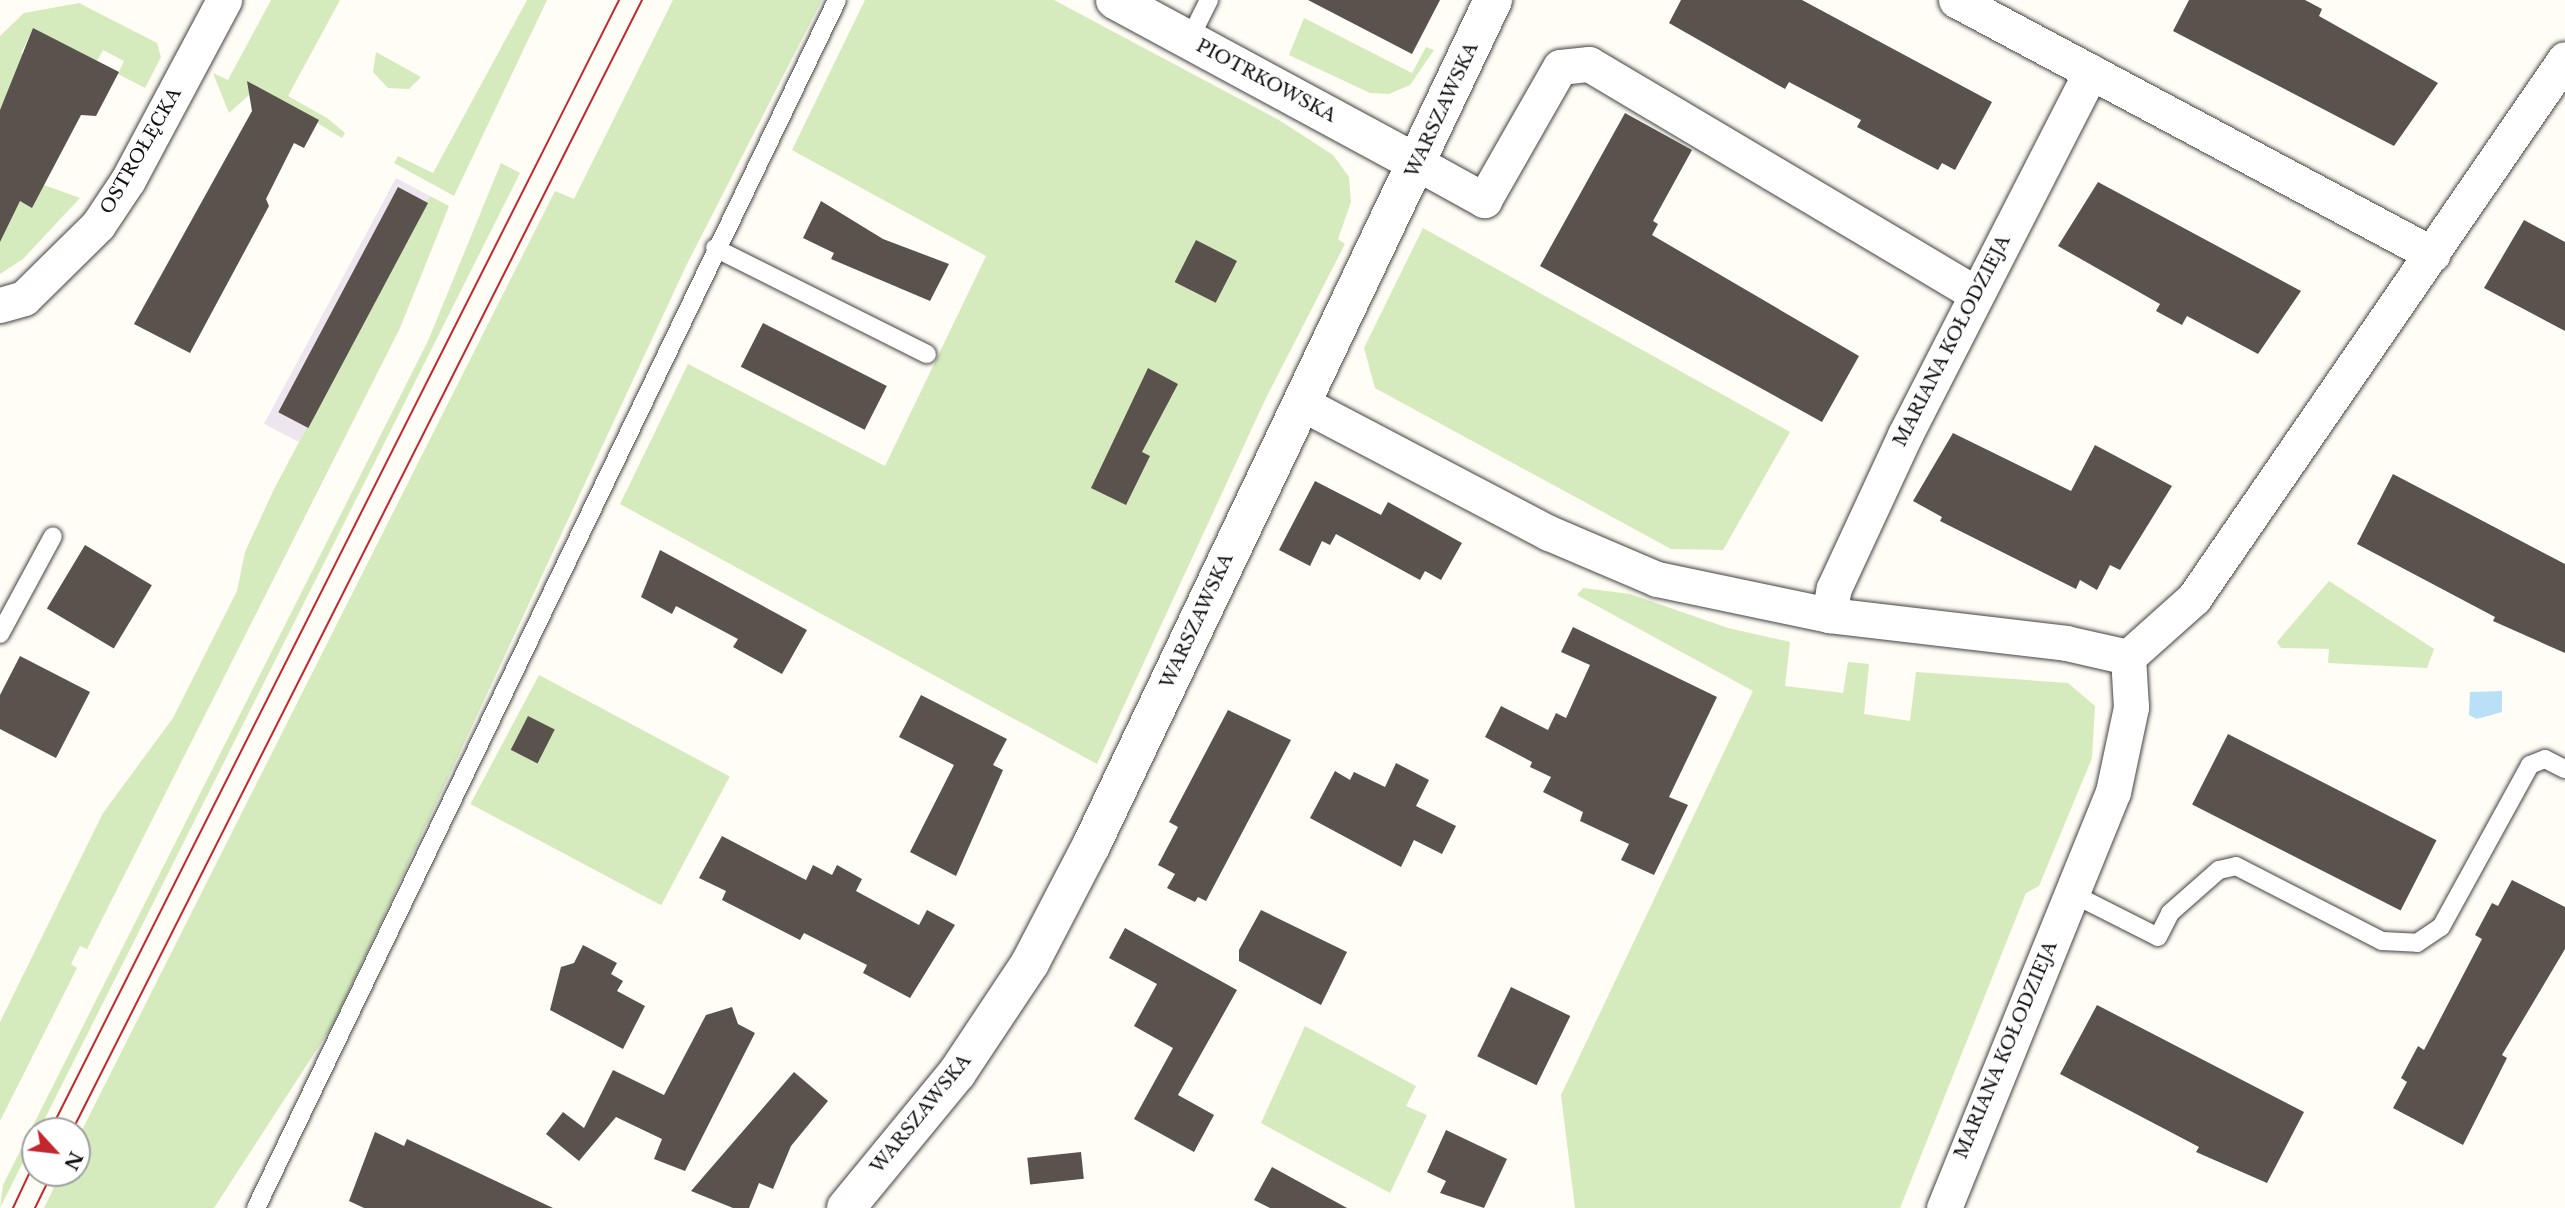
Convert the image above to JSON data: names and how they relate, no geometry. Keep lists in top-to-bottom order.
{
  "streets": {
    "street": [
      "PIOTRKOWSKA",
      "WARSZAWSKA",
      "OSTROŁĘCKA",
      "MARIANA KOŁODZIEJA"
    ]
  },
  "crossings": [
    ["PIOTRKOWSKA", "WARSZAWSKA"]
  ],
  "north": "bottom right"
}
